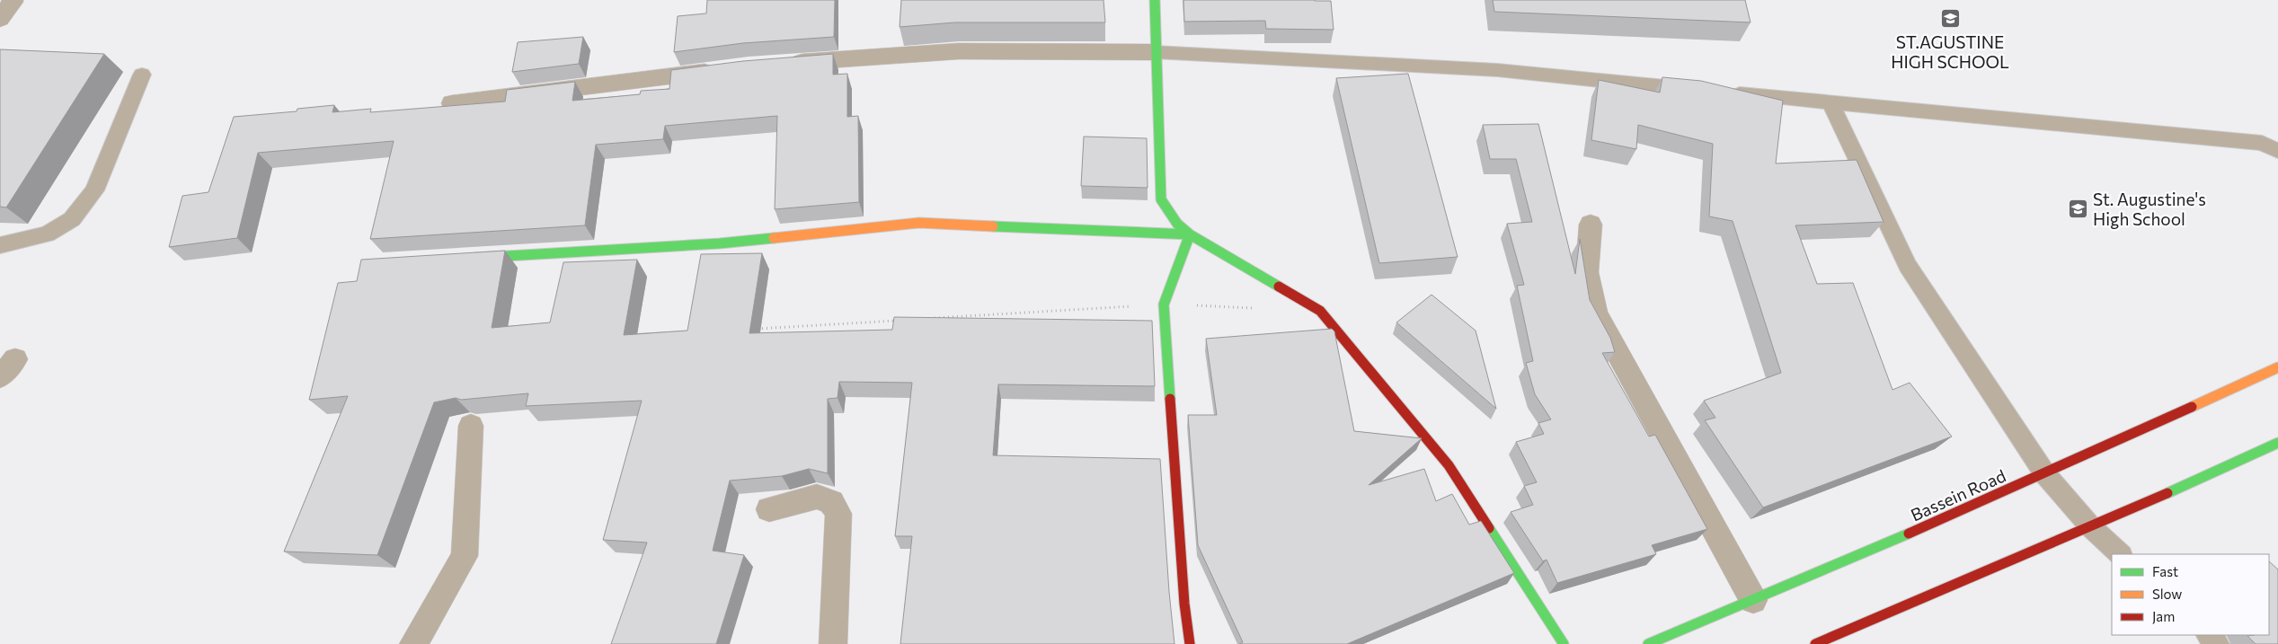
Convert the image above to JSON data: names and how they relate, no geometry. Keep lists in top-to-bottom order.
{
  "streets": {
    "street": ["Bassein Road"]
  },
  "places": {
    "school or university": ["ST.AGUSTINE HIGH SCHOOL", "St. Augustine's High School"]
  },
  "legend": ["Fast", "Slow", "Jam"]
}
